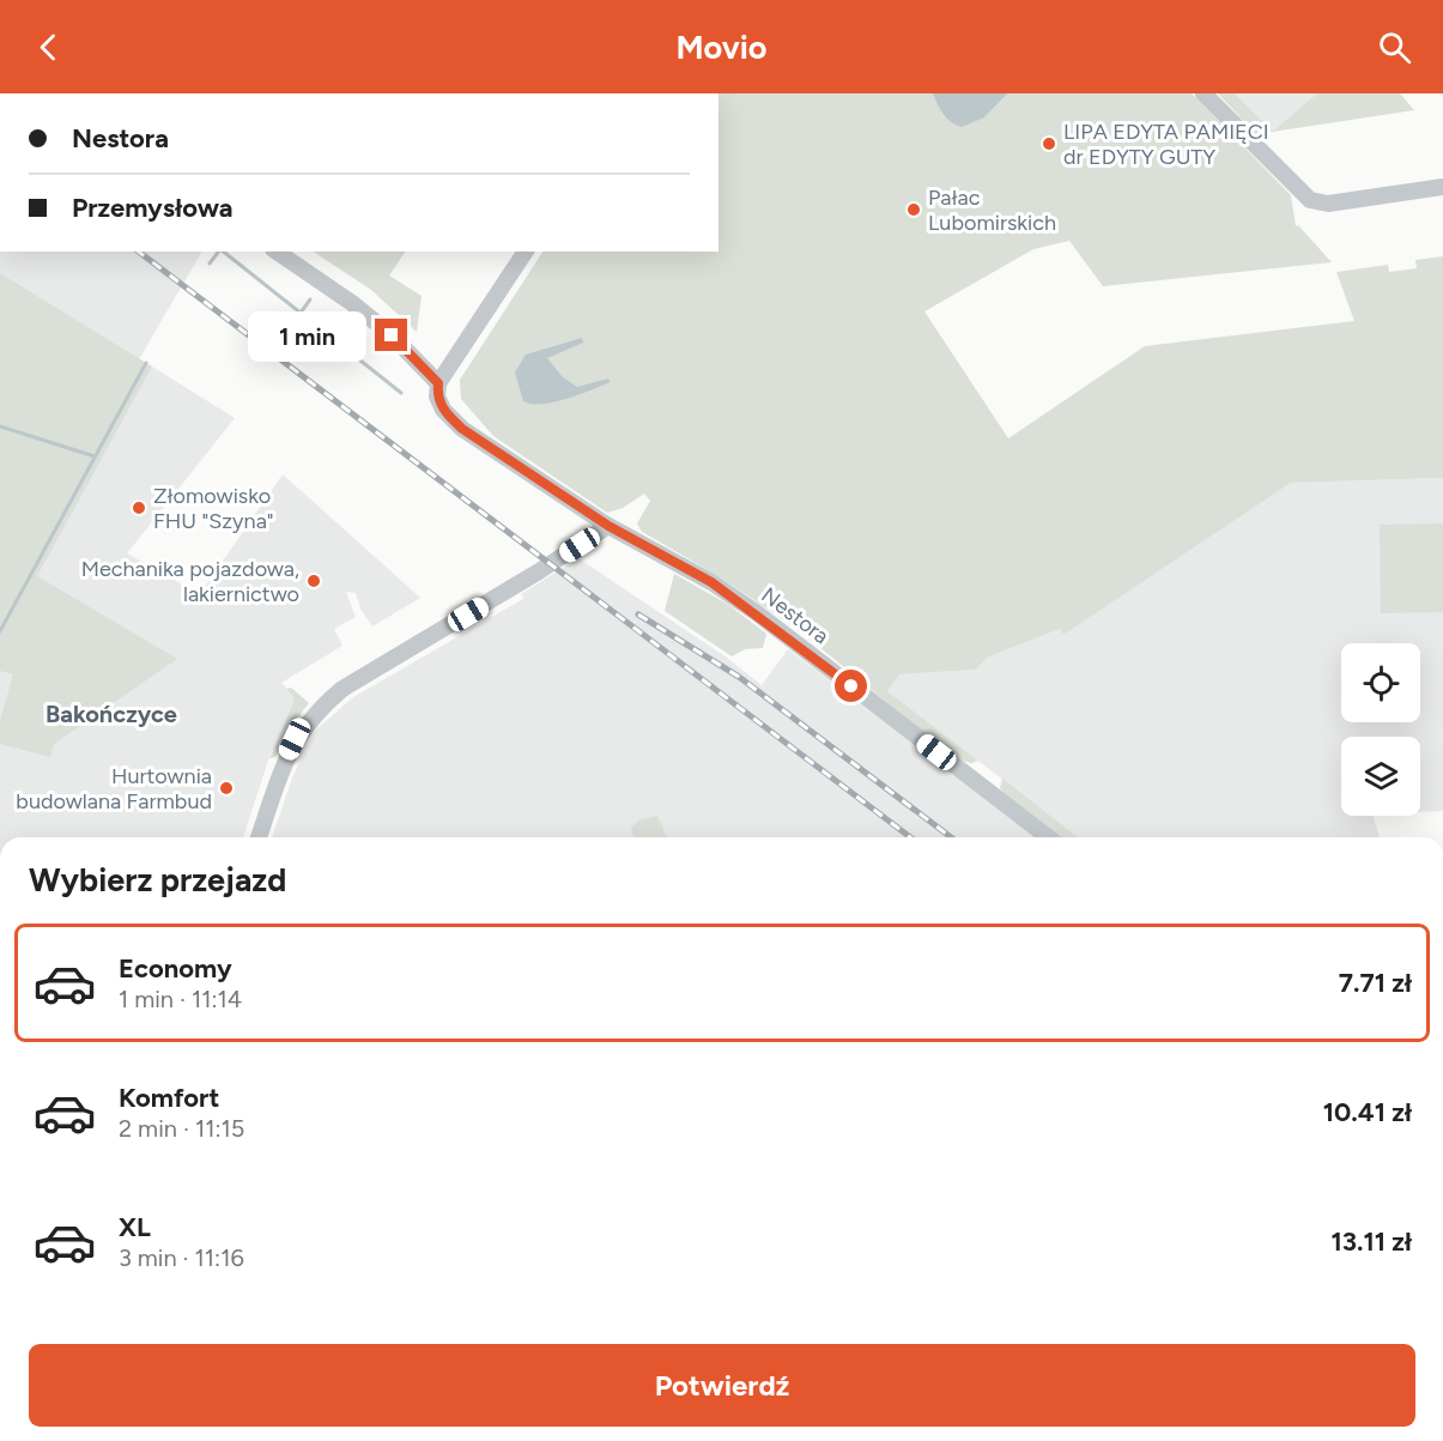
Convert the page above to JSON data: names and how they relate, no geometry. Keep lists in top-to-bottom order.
{
  "streets": {
    "street": ["Nestora"]
  },
  "districts": ["Bakończyce"],
  "places": [
    "LIPA EDYTA PAMIĘCI dr EDYTY GUTY",
    "Pałac Lubomirskich",
    "Złomowisko FHU \"Szyna\"",
    "Mechanika pojazdowa, lakiernictwo",
    "Hurtownia budowlana Farmbud"
  ],
  "page": {
    "header": "Movio",
    "banner": ["Nestora", "Przemysłowa"],
    "bubble": "1 min",
    "heading": "Wybierz przejazd",
    "list": [
      {
        "name": "Economy",
        "note": "1 min · 11:14",
        "value": "7.71 zł"
      },
      {
        "name": "Komfort",
        "note": "2 min · 11:15",
        "value": "10.41 zł"
      },
      {
        "name": "XL",
        "note": "3 min · 11:16",
        "value": "13.11 zł"
      }
    ],
    "buttons": "Potwierdź"
  }
}
